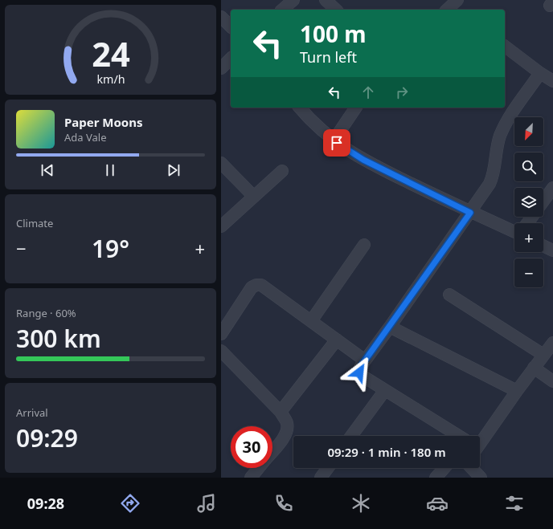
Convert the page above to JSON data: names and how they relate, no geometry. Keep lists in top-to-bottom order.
{
  "north": "bottom left",
  "page": {
    "turn": ["100 m", "Turn left"],
    "song": ["Paper Moons", "Ada Vale"],
    "map_buttons": ["+", "−"],
    "tile": [
      "Climate",
      ["Range · 60%", "300 km"],
      ["Arrival", "09:29"]
    ],
    "heat": ["−", "19°", "+"],
    "limit": "30",
    "trip": "09:29 · 1 min · 180 m",
    "tabs": "09:28",
    "gauge": ["24", "km/h"]
  }
}
